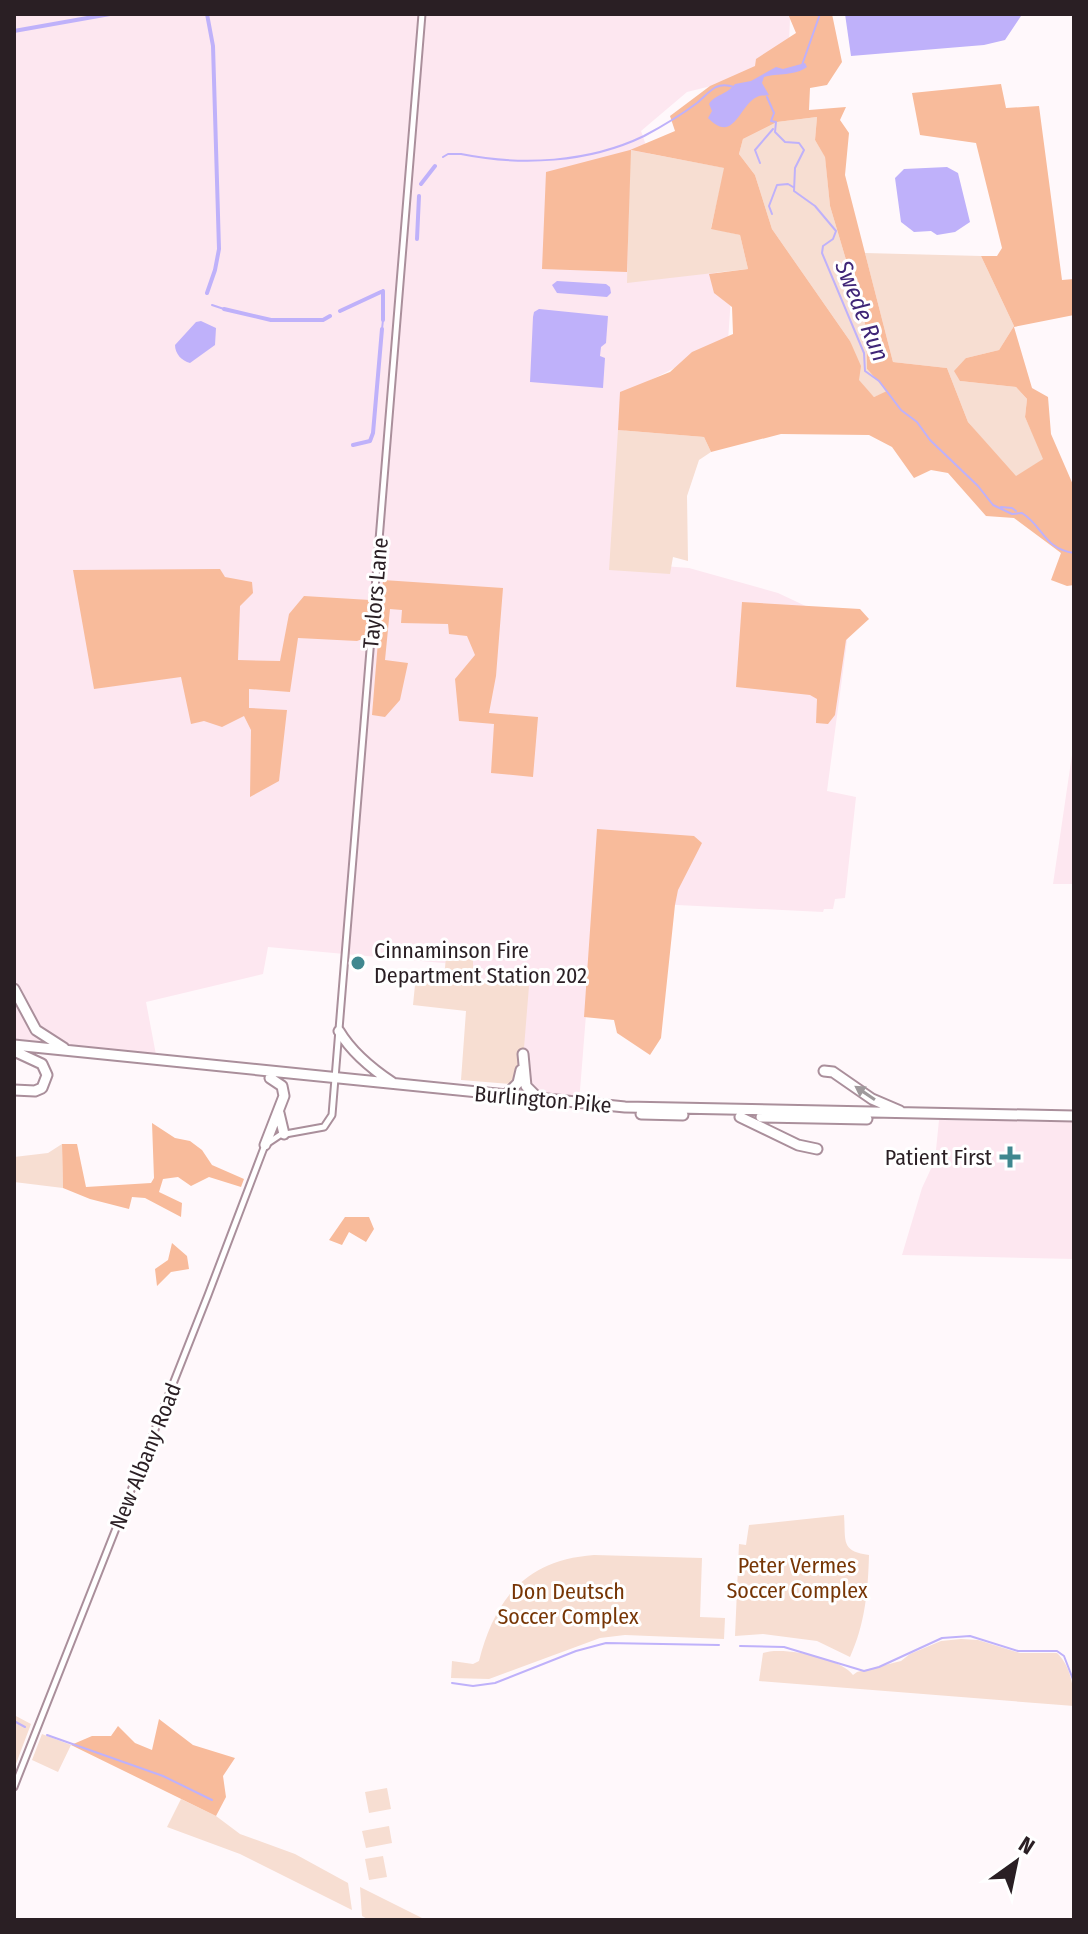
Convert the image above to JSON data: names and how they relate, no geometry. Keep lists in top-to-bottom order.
{
  "streets": {
    "highway": ["Burlington Pike"],
    "street": ["Taylors Lane", "New Albany Road"]
  },
  "crossings": [
    ["Taylors Lane", "Burlington Pike"]
  ],
  "water": ["Swede Run"],
  "parks": ["Peter Vermes Soccer Complex", "Don Deutsch Soccer Complex"],
  "places": {
    "other": ["Cinnaminson Fire Department Station 202"],
    "health": ["Patient First"]
  },
  "north": "top right"
}
